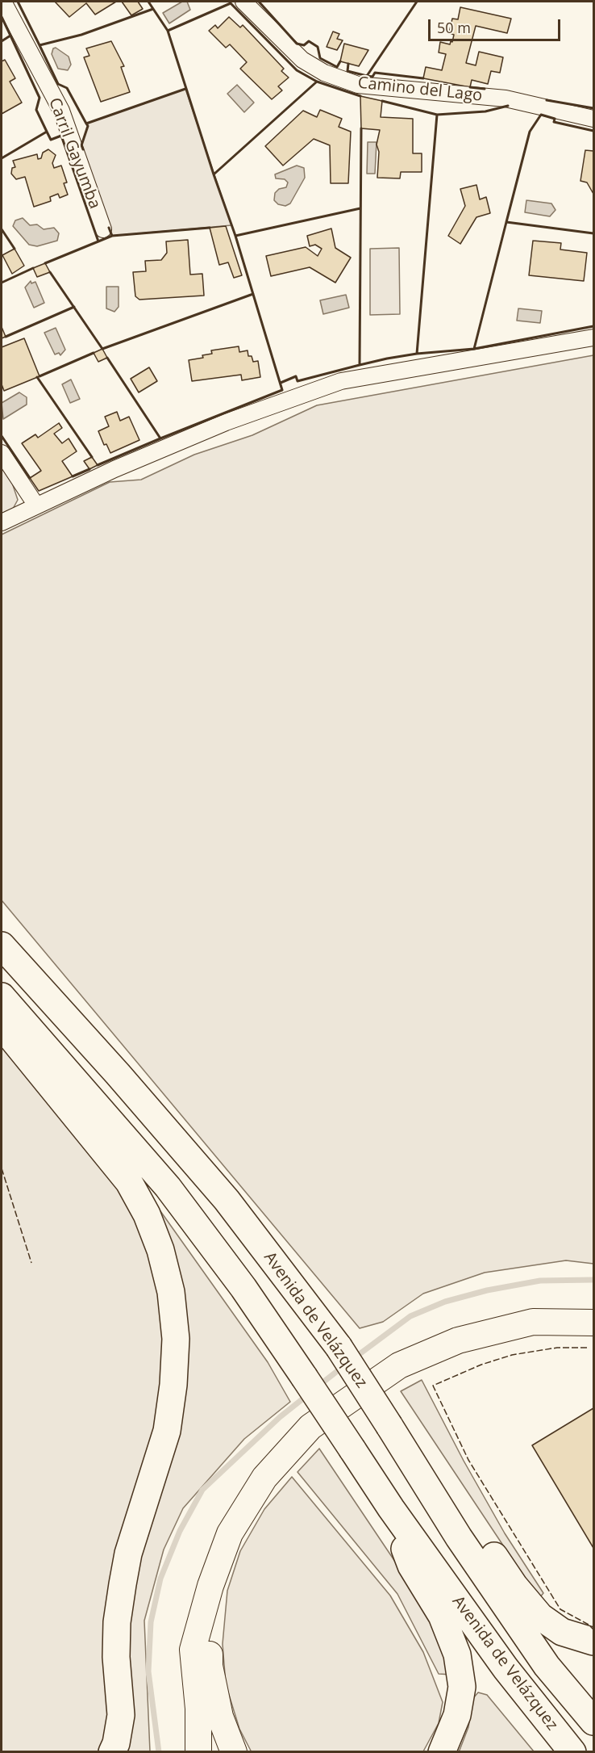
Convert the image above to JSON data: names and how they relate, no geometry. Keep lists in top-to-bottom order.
{
  "streets": {
    "highway": ["Avenida de Velázquez"],
    "street": ["Camino del Lago", "Carril Gayumba"]
  },
  "scale_bar": "50 m"
}
